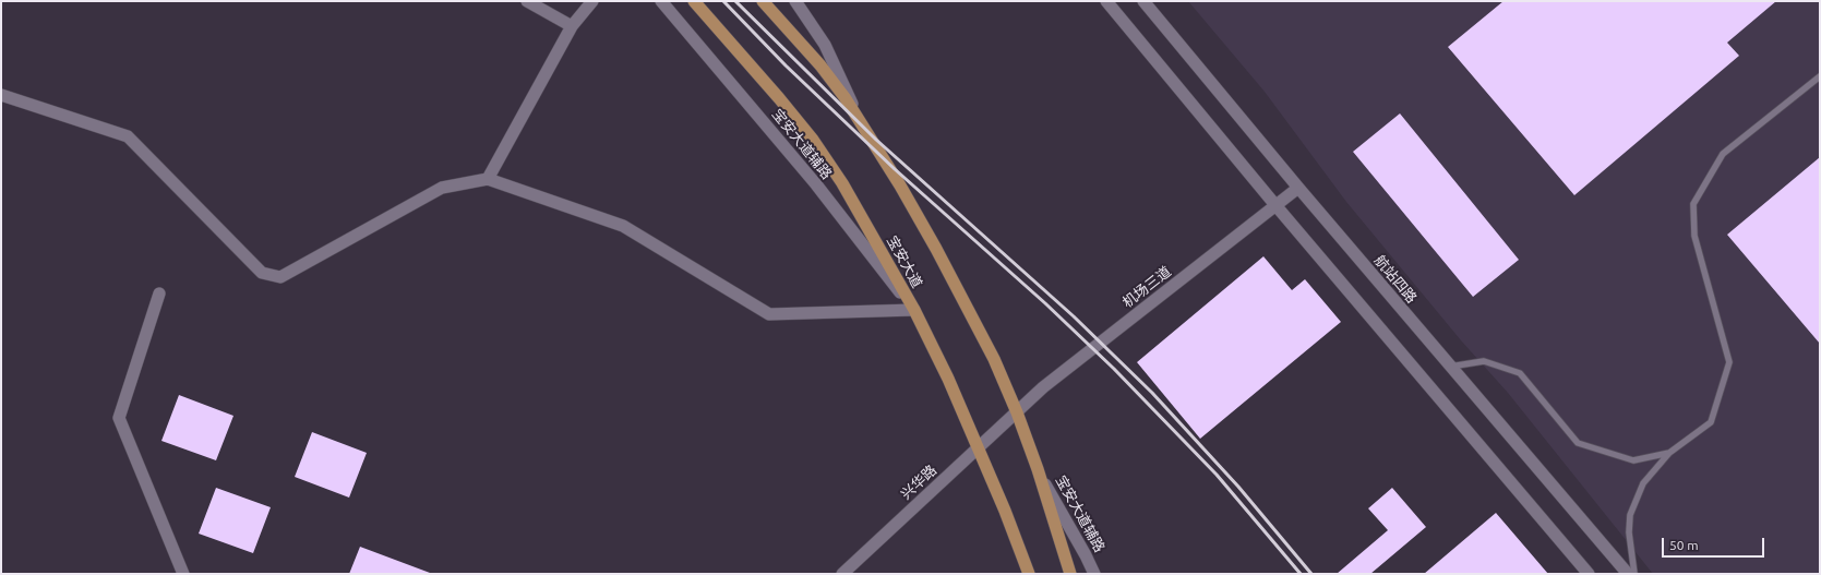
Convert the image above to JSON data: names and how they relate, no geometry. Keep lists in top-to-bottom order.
{
  "streets": {
    "main road": ["宝安大道"],
    "street": [
      "宝安大道辅路",
      "航站四路",
      "机场三道",
      "兴华路"
    ]
  },
  "crossings": [
    ["宝安大道辅路", "宝安大道"],
    ["宝安大道", "兴华路"],
    ["航站四路", "机场三道"],
    ["机场三道", "兴华路"]
  ],
  "scale_bar": "50 m"
}
